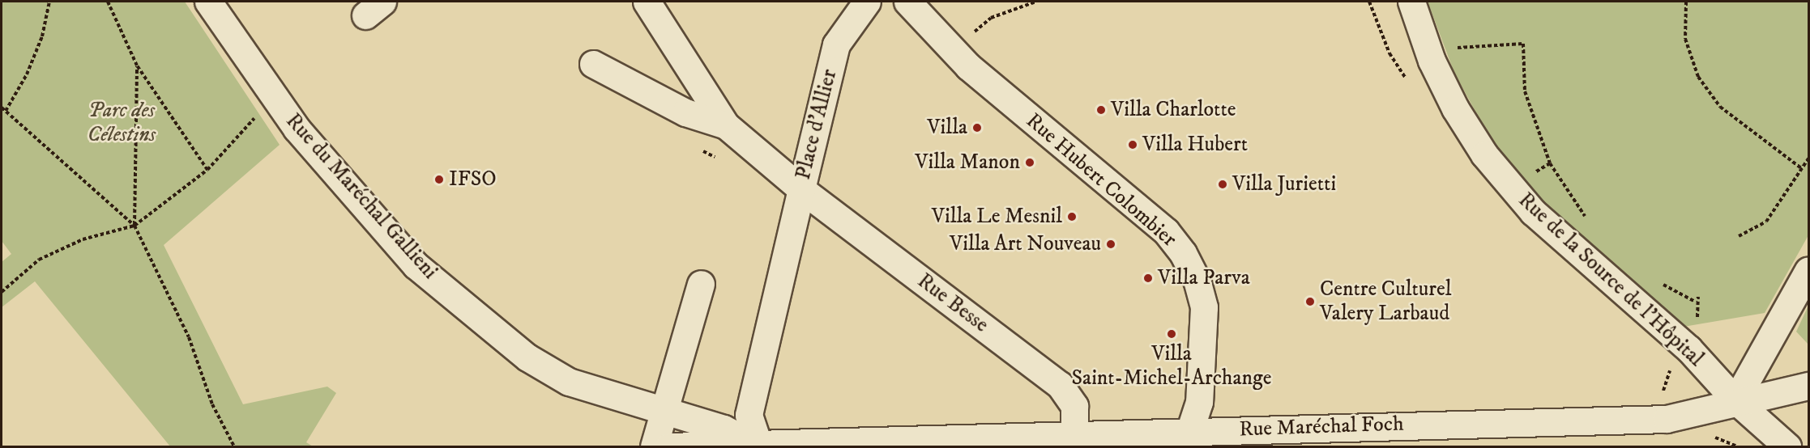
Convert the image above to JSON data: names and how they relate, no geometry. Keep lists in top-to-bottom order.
{
  "streets": {
    "street": [
      "Place d'Allier",
      "Rue Hubert Colombier",
      "Rue du Maréchal Gallieni",
      "Rue de la Source de l'Hôpital",
      "Rue Besse",
      "Rue Maréchal Foch"
    ]
  },
  "crossings": [
    ["Place d'Allier", "Rue Besse"],
    ["Rue Hubert Colombier", "Rue Maréchal Foch"],
    ["Rue du Maréchal Gallieni", "Rue Maréchal Foch"],
    ["Rue de la Source de l'Hôpital", "Rue Maréchal Foch"],
    ["Rue Besse", "Rue Maréchal Foch"]
  ],
  "parks": ["Parc des Célestins"],
  "places": [
    "Villa Charlotte",
    "Villa",
    "Villa Hubert",
    "Villa Manon",
    "IFSO",
    "Villa Jurietti",
    "Villa Le Mesnil",
    "Villa Art Nouveau",
    "Villa Parva",
    "Centre Culturel Valery Larbaud",
    "Villa Saint-Michel-Archange"
  ]
}
